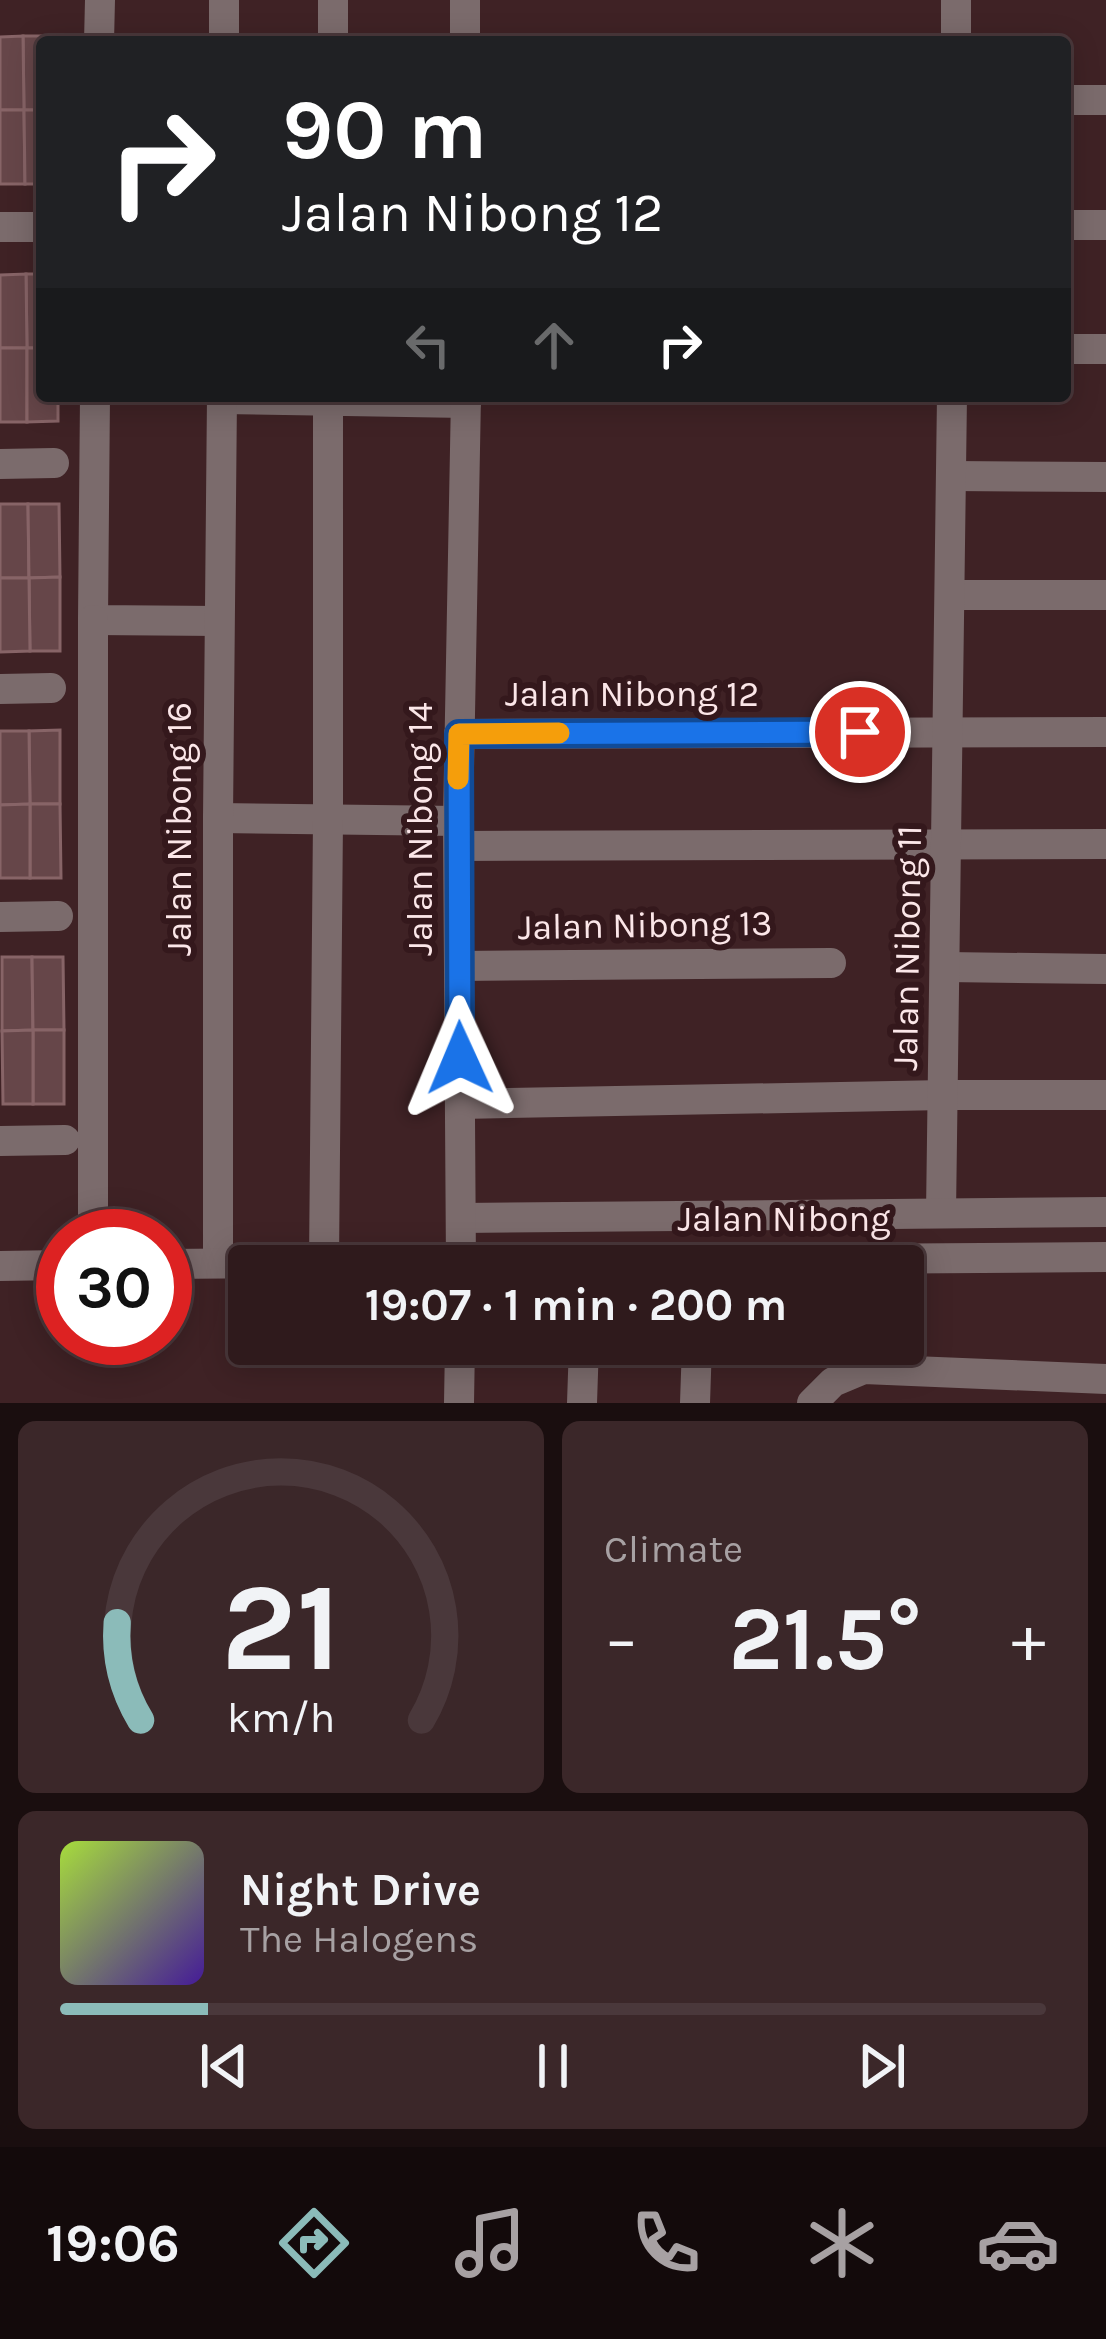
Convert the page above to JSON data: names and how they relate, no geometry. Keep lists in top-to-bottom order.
{
  "streets": {
    "street": [
      "Jalan Nibong 12",
      "Jalan Nibong 16",
      "Jalan Nibong 14",
      "Jalan Nibong 13",
      "Jalan Nibong 11",
      "Jalan Nibong"
    ]
  },
  "crossings": [
    ["Jalan Nibong 12", "Jalan Nibong 14"],
    ["Jalan Nibong 12", "Jalan Nibong 11"],
    ["Jalan Nibong 14", "Jalan Nibong 13"]
  ],
  "page": {
    "turn": ["90 m", "Jalan Nibong 12"],
    "limit": "30",
    "trip": "19:07 · 1 min · 200 m",
    "tile": "Climate",
    "heat": ["−", "21.5°", "+"],
    "song": ["Night Drive", "The Halogens"],
    "tabs": "19:06",
    "gauge": ["21", "km/h"]
  }
}
